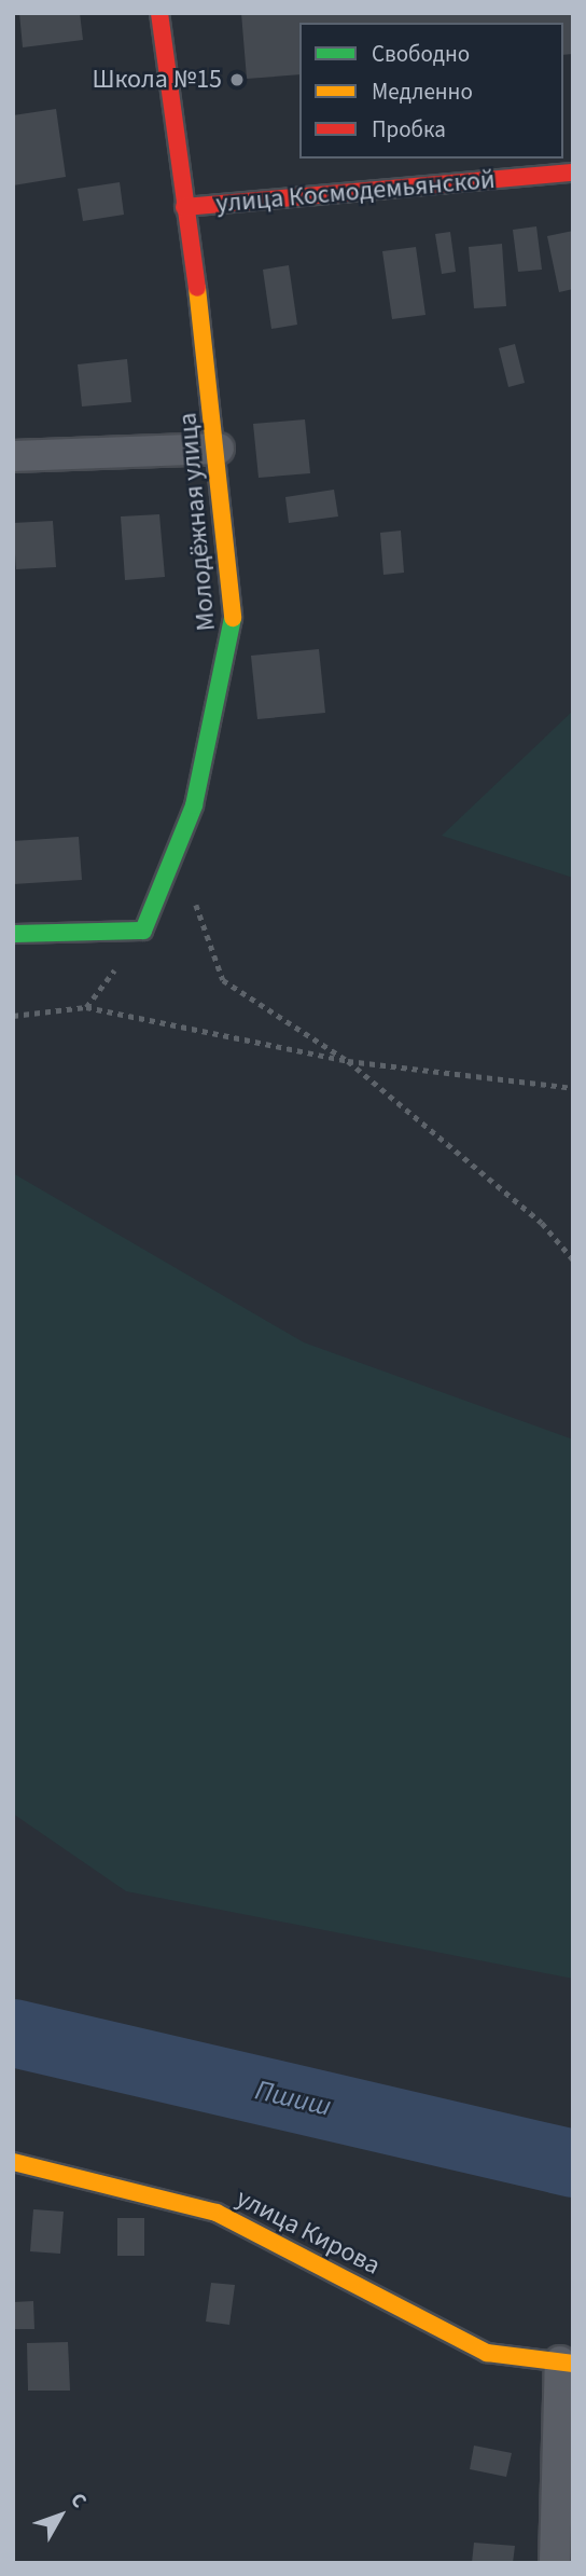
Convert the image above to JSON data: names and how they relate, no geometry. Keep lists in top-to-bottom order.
{
  "streets": {
    "street": ["улица Космодемьянской", "Молодёжная улица", "улица Кирова"]
  },
  "crossings": [
    ["улица Космодемьянской", "Молодёжная улица"]
  ],
  "water": ["Пшиш"],
  "places": ["Школа №15"],
  "legend": ["Свободно", "Медленно", "Пробка"],
  "north": "top right"
}
